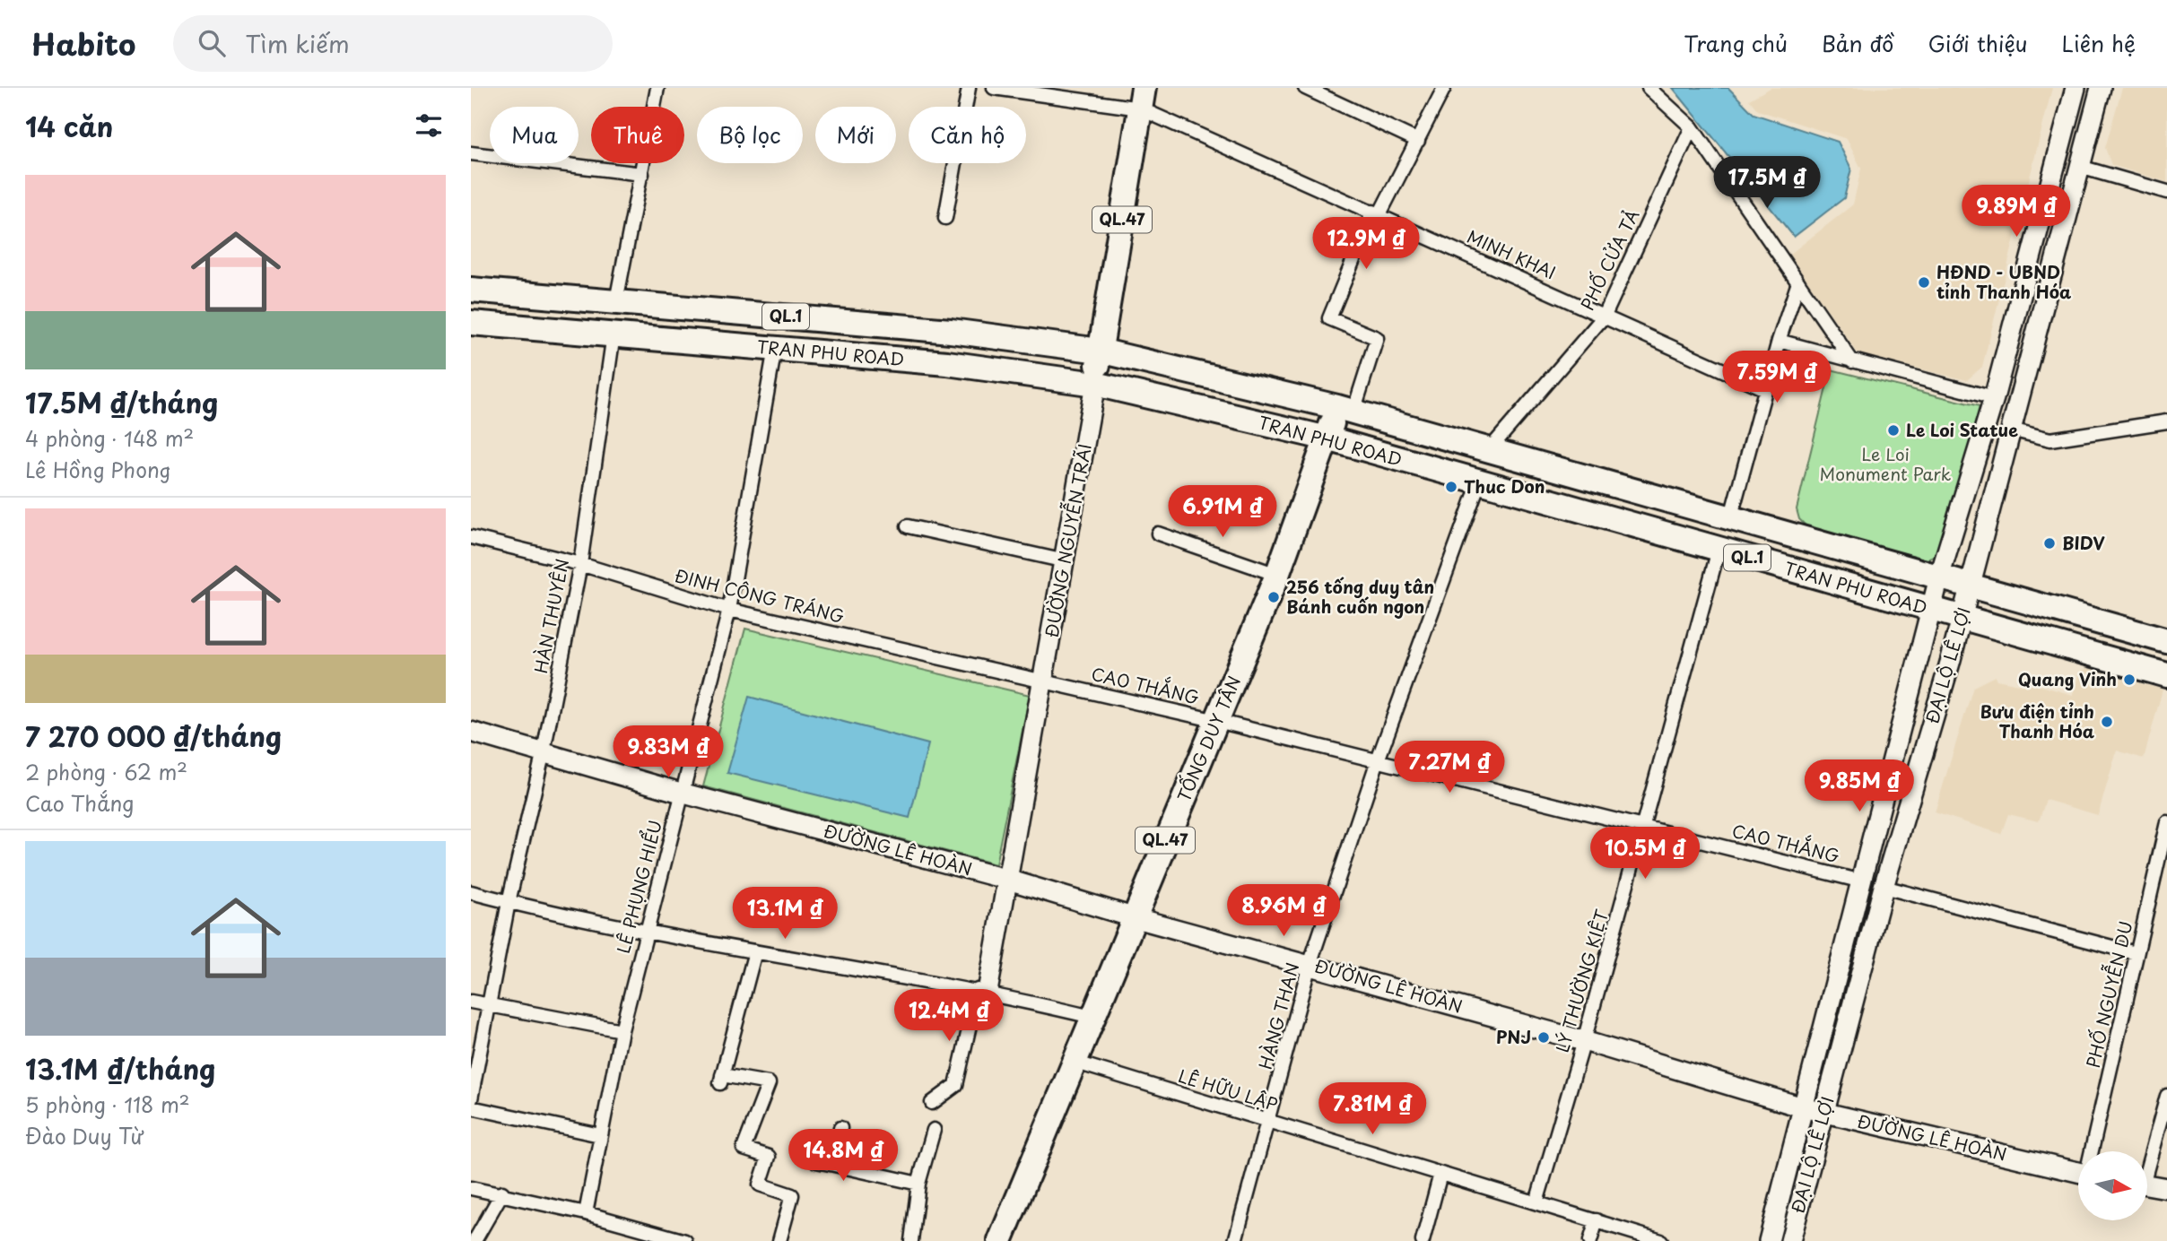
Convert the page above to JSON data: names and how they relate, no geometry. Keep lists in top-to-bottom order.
{
  "streets": {
    "highway": [
      "QL.47",
      "QL.1",
      "TRAN PHU ROAD",
      "ĐƯỜNG NGUYỄN TRÃI",
      "TỐNG DUY TÂN"
    ],
    "main road": ["ĐẠI LỘ LÊ LỢI", "ĐƯỜNG LÊ HOÀN"],
    "street": [
      "MINH KHAI",
      "PHỐ CỬA TẢ",
      "ĐINH CÔNG TRÁNG",
      "HÀN THUYÊN",
      "CAO THẮNG",
      "LÊ PHỤNG HIỂU",
      "LÝ THƯỜNG KIỆT",
      "PHỐ NGUYỄN DU",
      "HÀNG THAN",
      "LÊ HỮU LẬP"
    ]
  },
  "crossings": [
    ["MINH KHAI", "PHỐ CỬA TẢ"],
    ["MINH KHAI", "ĐƯỜNG NGUYỄN TRÃI"],
    ["PHỐ CỬA TẢ", "TRAN PHU ROAD"],
    ["TRAN PHU ROAD", "ĐƯỜNG NGUYỄN TRÃI"],
    ["TRAN PHU ROAD", "HÀN THUYÊN"],
    ["TRAN PHU ROAD", "ĐẠI LỘ LÊ LỢI"],
    ["TRAN PHU ROAD", "TỐNG DUY TÂN"],
    ["TRAN PHU ROAD", "LÊ PHỤNG HIỂU"],
    ["TRAN PHU ROAD", "LÝ THƯỜNG KIỆT"],
    ["TRAN PHU ROAD", "HÀNG THAN"],
    ["ĐƯỜNG NGUYỄN TRÃI", "ĐINH CÔNG TRÁNG"],
    ["ĐƯỜNG NGUYỄN TRÃI", "CAO THẮNG"],
    ["ĐƯỜNG NGUYỄN TRÃI", "ĐƯỜNG LÊ HOÀN"],
    ["ĐINH CÔNG TRÁNG", "HÀN THUYÊN"],
    ["ĐINH CÔNG TRÁNG", "CAO THẮNG"],
    ["ĐINH CÔNG TRÁNG", "LÊ PHỤNG HIỂU"],
    ["HÀN THUYÊN", "ĐƯỜNG LÊ HOÀN"],
    ["ĐẠI LỘ LÊ LỢI", "CAO THẮNG"],
    ["ĐẠI LỘ LÊ LỢI", "ĐƯỜNG LÊ HOÀN"],
    ["CAO THẮNG", "TỐNG DUY TÂN"],
    ["CAO THẮNG", "LÝ THƯỜNG KIỆT"],
    ["CAO THẮNG", "HÀNG THAN"],
    ["TỐNG DUY TÂN", "ĐƯỜNG LÊ HOÀN"],
    ["TỐNG DUY TÂN", "LÊ HỮU LẬP"],
    ["ĐƯỜNG LÊ HOÀN", "LÊ PHỤNG HIỂU"],
    ["ĐƯỜNG LÊ HOÀN", "LÝ THƯỜNG KIỆT"],
    ["ĐƯỜNG LÊ HOÀN", "HÀNG THAN"],
    ["LÝ THƯỜNG KIỆT", "LÊ HỮU LẬP"],
    ["HÀNG THAN", "LÊ HỮU LẬP"]
  ],
  "parks": ["Le Loi Monument Park"],
  "places": [
    "HĐND - UBND tỉnh Thanh Hóa",
    "Le Loi Statue",
    "Thuc Don",
    "BIDV",
    "256 tống duy tân Bánh cuốn ngon",
    "Quang Vinh",
    "Bưu điện tỉnh Thanh Hóa",
    "PNJ"
  ],
  "north": "right",
  "page": {
    "header": "Habito",
    "search": "Tìm kiếm",
    "nav": [
      "Trang chủ",
      "Bản đồ",
      "Giới thiệu",
      "Liên hệ"
    ],
    "heading": "14 căn",
    "chip": [
      "Mua",
      "Thuê",
      "Bộ lọc",
      "Mới",
      "Căn hộ"
    ],
    "price": [
      "17.5M ₫",
      "9.89M ₫",
      "12.9M ₫",
      "7.59M ₫",
      "6.91M ₫",
      "9.83M ₫",
      "7.27M ₫",
      "9.85M ₫",
      "10.5M ₫",
      "8.96M ₫",
      "13.1M ₫",
      "12.4M ₫",
      "7.81M ₫",
      "14.8M ₫"
    ],
    "list": [
      {
        "name": "17.5M ₫/tháng",
        "note": "4 phòng · 148 m² · Lê Hồng Phong"
      },
      {
        "name": "7 270 000 ₫/tháng",
        "note": "2 phòng · 62 m² · Cao Thắng"
      },
      {
        "name": "13.1M ₫/tháng",
        "note": "5 phòng · 118 m² · Đào Duy Từ"
      }
    ]
  }
}
